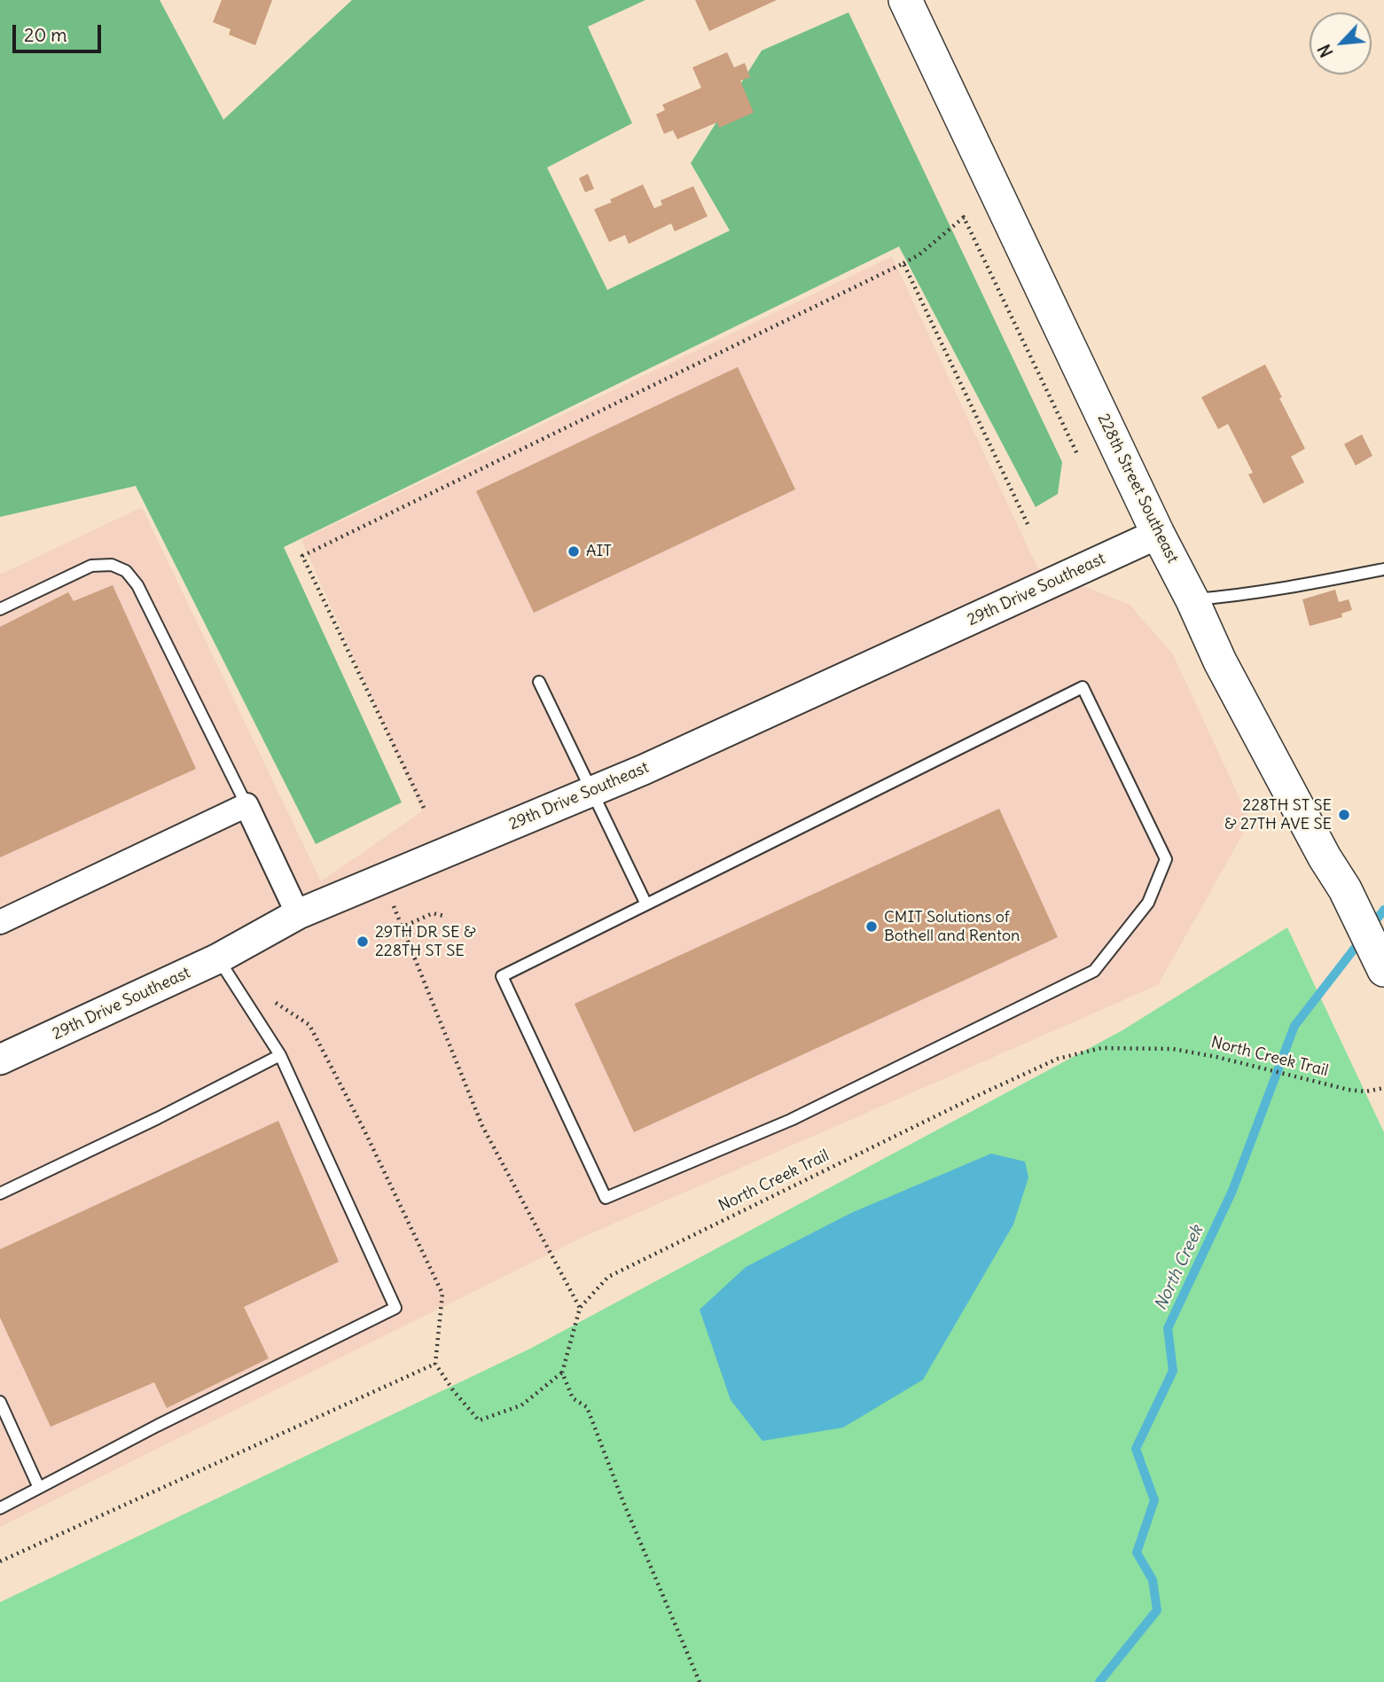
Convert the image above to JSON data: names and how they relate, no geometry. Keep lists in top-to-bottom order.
{
  "streets": {
    "main road": ["228th Street Southeast"],
    "street": ["29th Drive Southeast"],
    "path": ["North Creek Trail"]
  },
  "crossings": [
    ["228th Street Southeast", "29th Drive Southeast"]
  ],
  "water": ["North Creek"],
  "places": [
    "AIT",
    "228TH ST SE & 27TH AVE SE",
    "CMIT Solutions of Bothell and Renton",
    "29TH DR SE & 228TH ST SE"
  ],
  "scale_bar": "20 m",
  "north": "bottom left"
}
